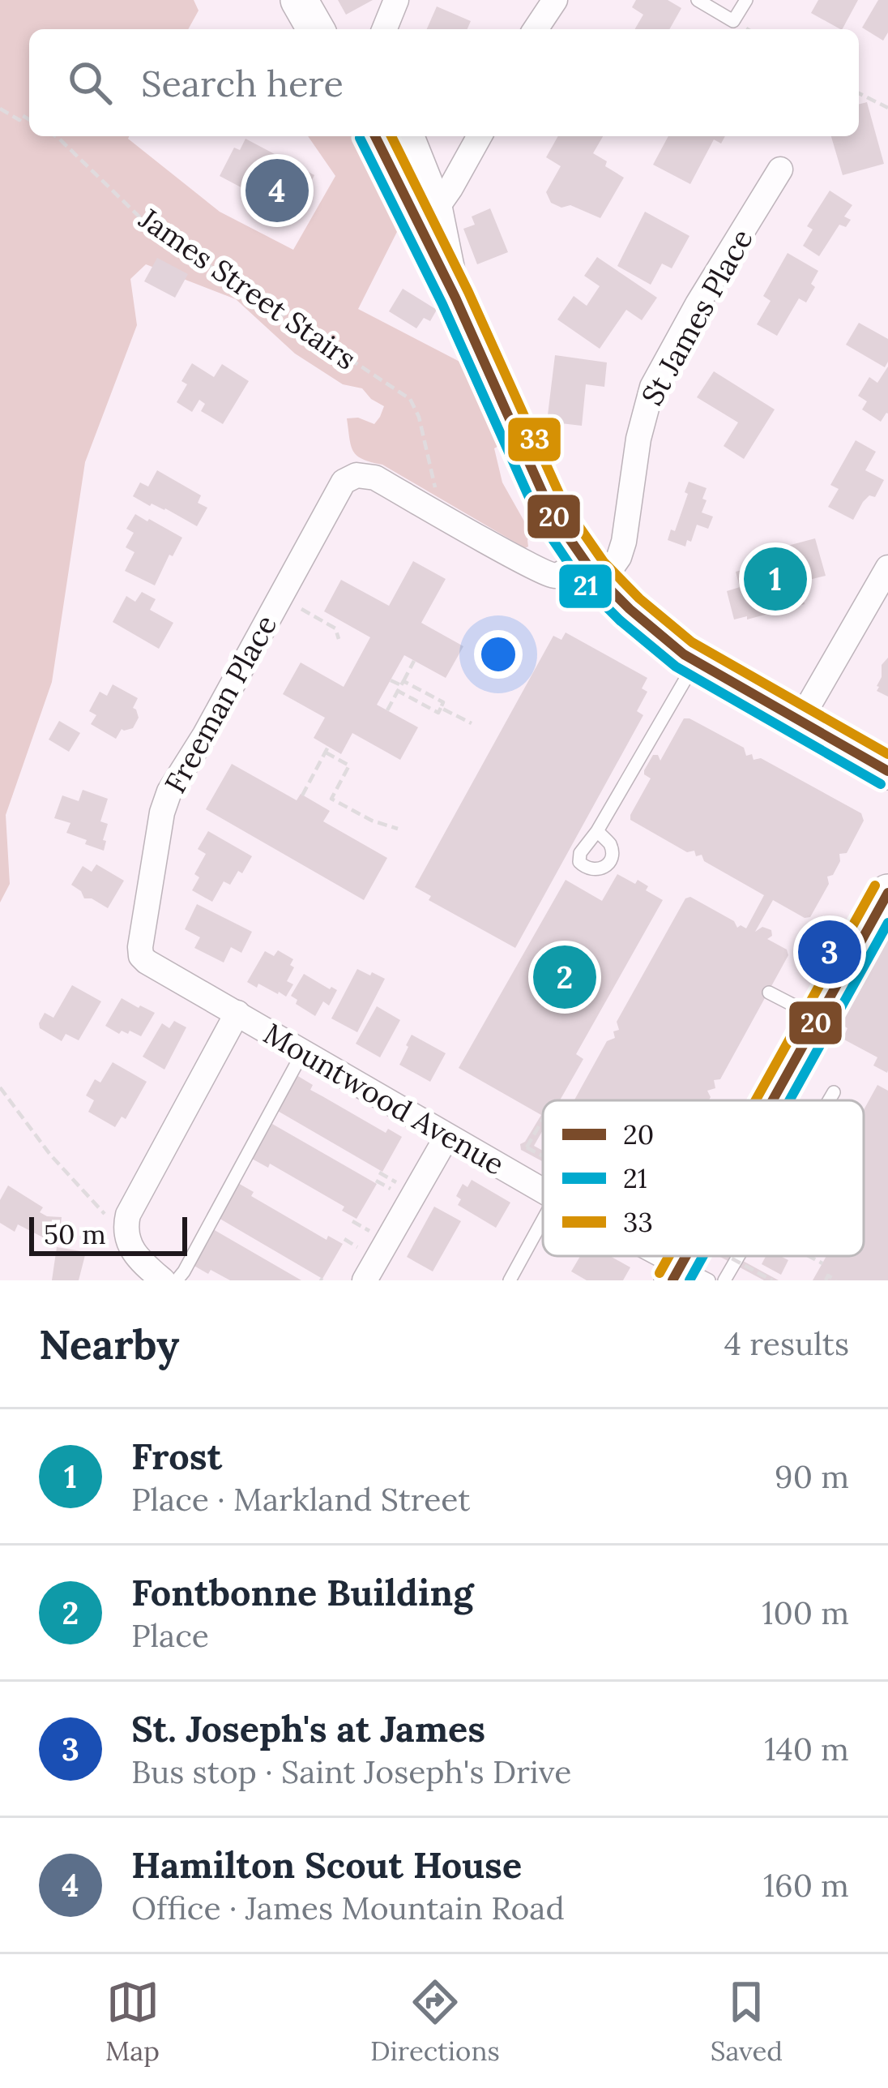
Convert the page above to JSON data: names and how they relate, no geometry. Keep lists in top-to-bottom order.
{
  "streets": {
    "street": ["St James Place", "Freeman Place", "Mountwood Avenue"],
    "path": ["James Street Stairs"]
  },
  "crossings": [
    ["James Street Stairs", "Freeman Place"],
    ["Freeman Place", "Mountwood Avenue"]
  ],
  "lines": ["transit line 20", "transit line 33", "transit line 21"],
  "legend": ["20", "21", "33"],
  "scale_bar": "50 m",
  "page": {
    "search": "Search here",
    "pins": [
      "4",
      "1",
      "3",
      "2"
    ],
    "scale": "50 m",
    "heading": ["Nearby", "4 results"],
    "list": [
      {
        "mark": "1",
        "name": "Frost",
        "note": "Place · Markland Street",
        "value": "90 m"
      },
      {
        "mark": "2",
        "name": "Fontbonne Building",
        "note": "Place",
        "value": "100 m"
      },
      {
        "mark": "3",
        "name": "St. Joseph's at James",
        "note": "Bus stop · Saint Joseph's Drive",
        "value": "140 m"
      },
      {
        "mark": "4",
        "name": "Hamilton Scout House",
        "note": "Office · James Mountain Road",
        "value": "160 m"
      }
    ],
    "nav": ["Map", "Directions", "Saved"]
  }
}
